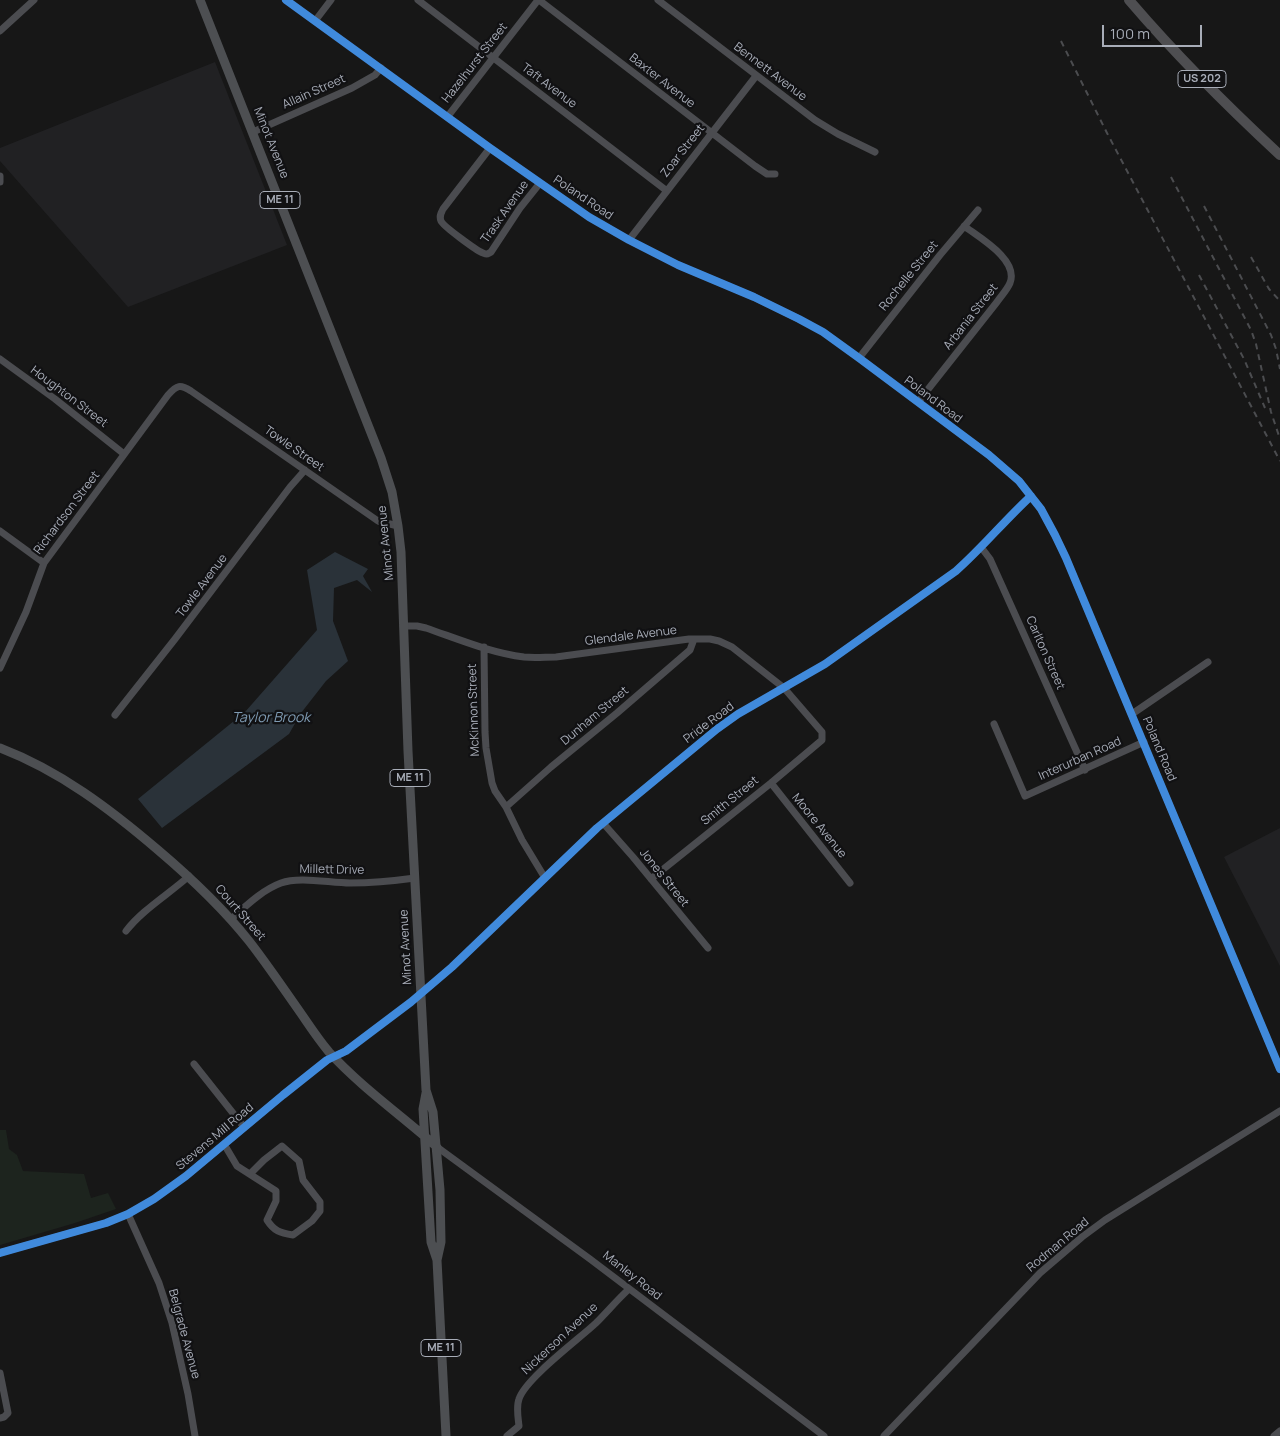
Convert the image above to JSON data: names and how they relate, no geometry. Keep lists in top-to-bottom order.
{
  "streets": {
    "highway": ["US 202"],
    "main road": [
      "Minot Avenue",
      "ME 11",
      "Court Street",
      "Manley Road"
    ],
    "street": [
      "Hazelhurst Street",
      "Bennett Avenue",
      "Baxter Avenue",
      "Taft Avenue",
      "Allain Street",
      "Zoar Street",
      "Poland Road",
      "Trask Avenue",
      "Rochelle Street",
      "Arbania Street",
      "Houghton Street",
      "Towle Street",
      "Richardson Street",
      "Towle Avenue",
      "Glendale Avenue",
      "Carlton Street",
      "McKinnon Street",
      "Dunham Street",
      "Pride Road",
      "Interurban Road",
      "Smith Street",
      "Moore Avenue",
      "Millett Drive",
      "Jones Street",
      "Stevens Mill Road",
      "Rodman Road",
      "Belgrade Avenue",
      "Nickerson Avenue"
    ]
  },
  "crossings": [
    ["Hazelhurst Street", "Baxter Avenue"],
    ["Hazelhurst Street", "Taft Avenue"],
    ["Hazelhurst Street", "Poland Road"],
    ["Bennett Avenue", "Zoar Street"],
    ["Baxter Avenue", "Zoar Street"],
    ["Taft Avenue", "Zoar Street"],
    ["Allain Street", "Minot Avenue"],
    ["Allain Street", "Poland Road"],
    ["Minot Avenue", "Towle Street"],
    ["Minot Avenue", "Glendale Avenue"],
    ["Minot Avenue", "Pride Road"],
    ["Minot Avenue", "Millett Drive"],
    ["Minot Avenue", "Court Street"],
    ["Minot Avenue", "Stevens Mill Road"],
    ["Minot Avenue", "Manley Road"],
    ["Zoar Street", "Poland Road"],
    ["Poland Road", "Trask Avenue"],
    ["Poland Road", "Rochelle Street"],
    ["Poland Road", "Arbania Street"],
    ["Poland Road", "Pride Road"],
    ["Poland Road", "Interurban Road"],
    ["Rochelle Street", "Arbania Street"],
    ["Houghton Street", "Richardson Street"],
    ["Towle Street", "Richardson Street"],
    ["Towle Street", "Towle Avenue"],
    ["Glendale Avenue", "McKinnon Street"],
    ["Glendale Avenue", "Dunham Street"],
    ["Glendale Avenue", "Pride Road"],
    ["Glendale Avenue", "Smith Street"],
    ["Carlton Street", "Pride Road"],
    ["Carlton Street", "Interurban Road"],
    ["McKinnon Street", "Dunham Street"],
    ["McKinnon Street", "Pride Road"],
    ["Pride Road", "Jones Street"],
    ["Pride Road", "Stevens Mill Road"],
    ["Smith Street", "Moore Avenue"],
    ["Smith Street", "Jones Street"],
    ["Millett Drive", "Court Street"],
    ["Court Street", "Stevens Mill Road"],
    ["Court Street", "Manley Road"],
    ["Stevens Mill Road", "Belgrade Avenue"],
    ["Manley Road", "Nickerson Avenue"]
  ],
  "water": ["Taylor Brook"],
  "scale_bar": "100 m"
}
